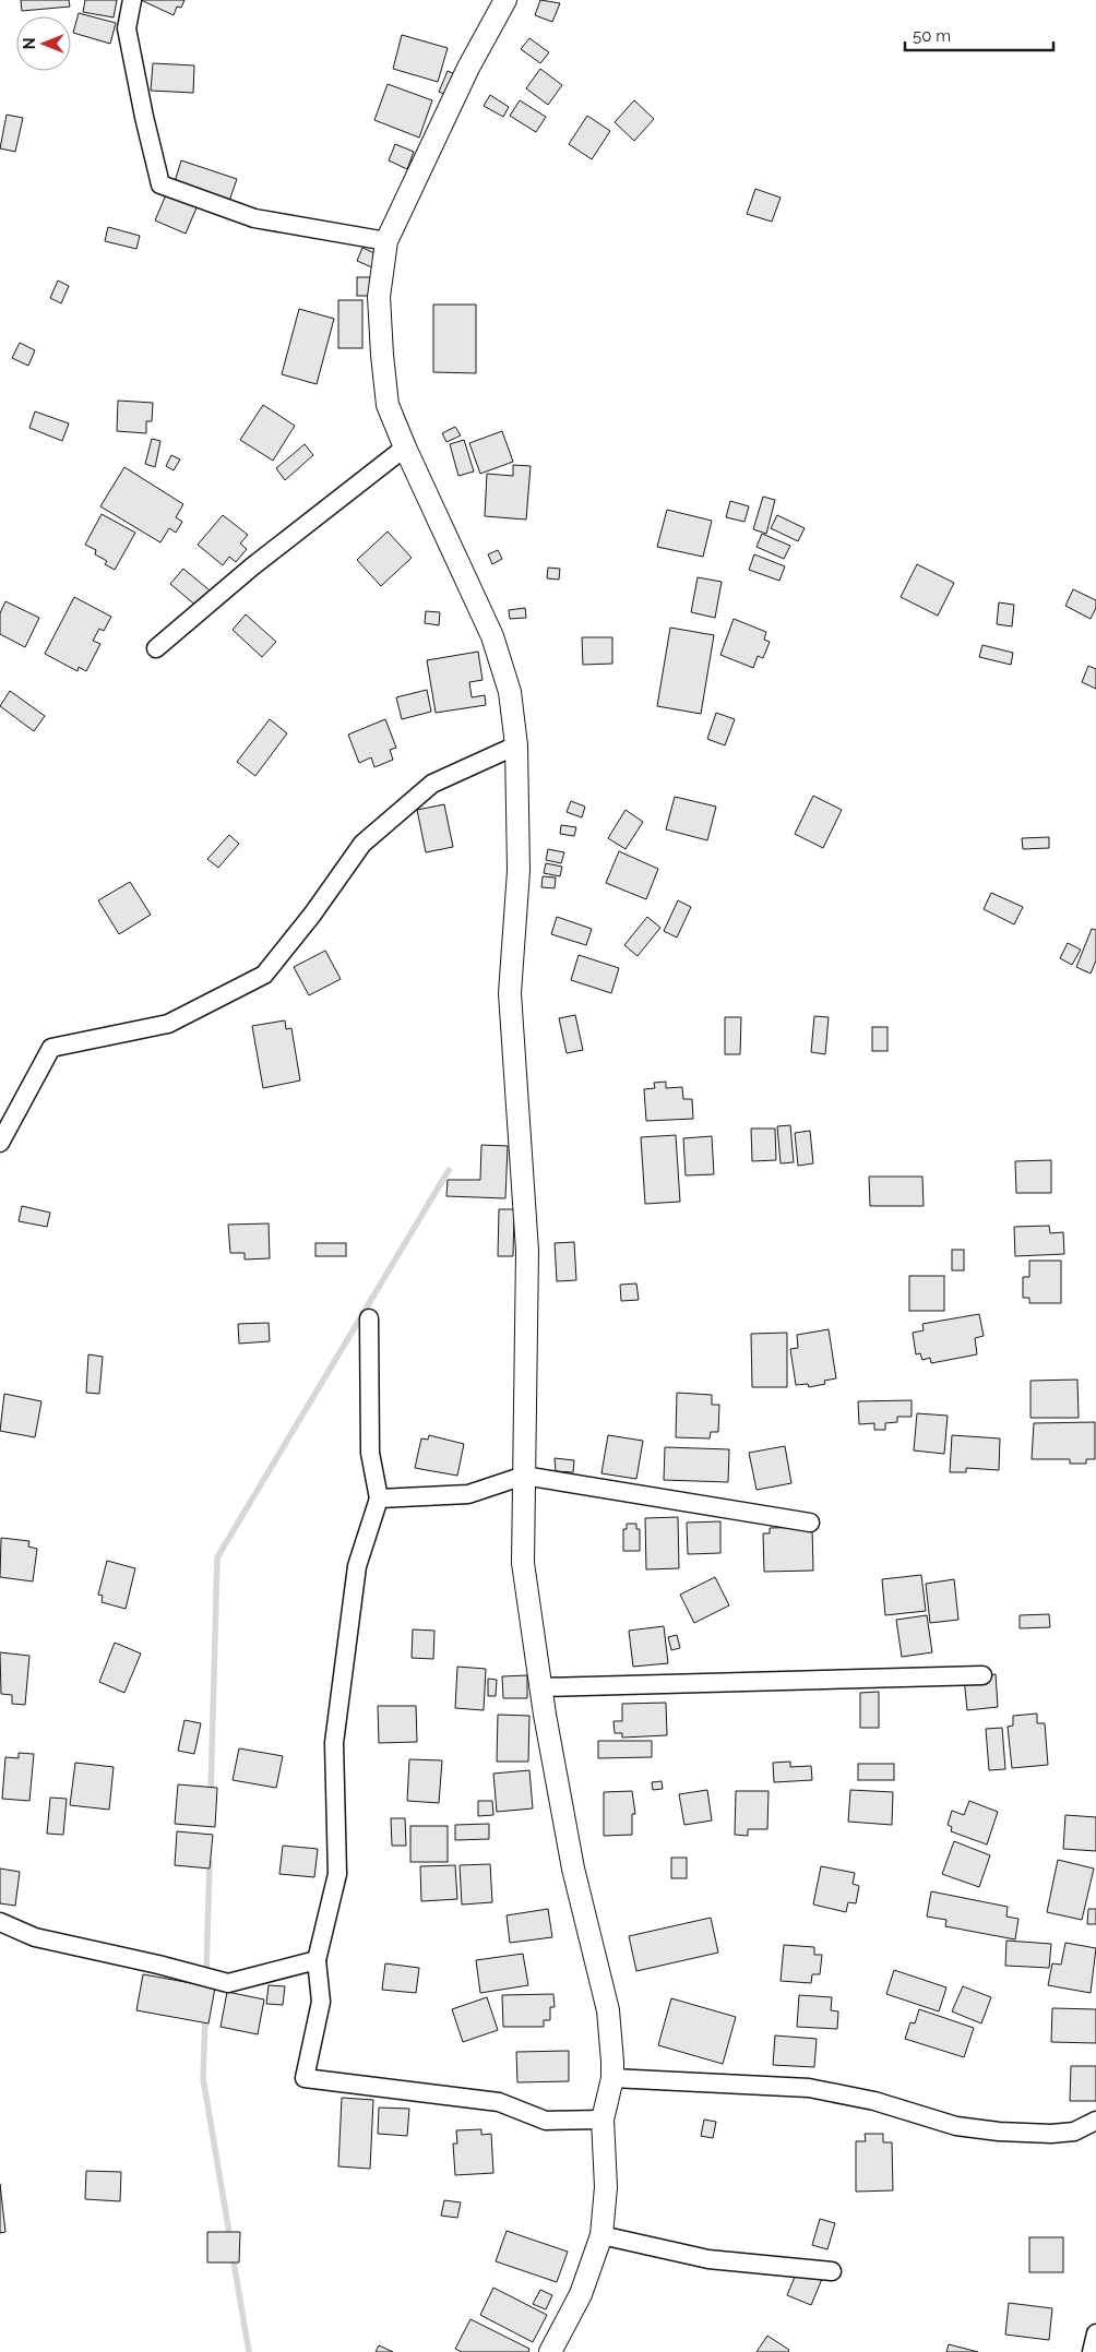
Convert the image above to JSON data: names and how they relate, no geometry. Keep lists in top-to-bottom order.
{
  "scale_bar": "50 m",
  "north": "left"
}
